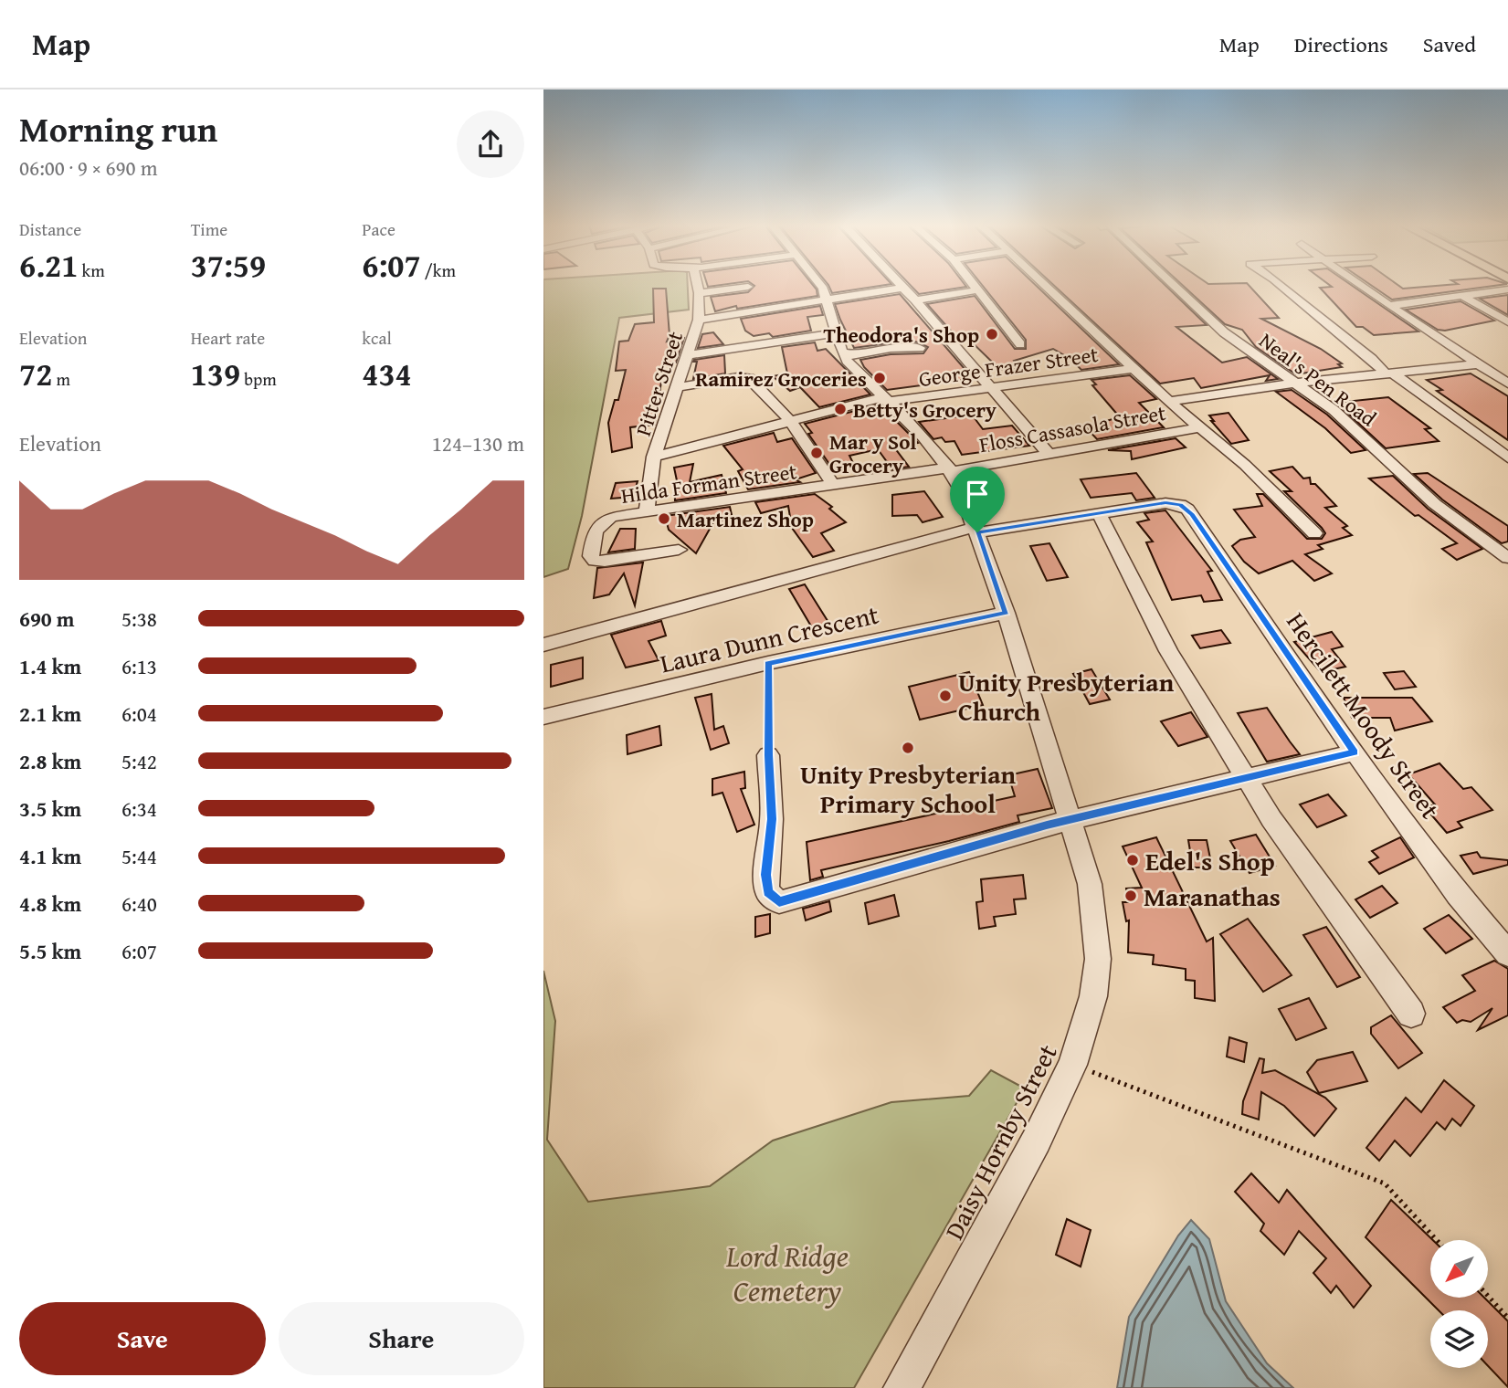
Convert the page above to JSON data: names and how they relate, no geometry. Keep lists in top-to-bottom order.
{
  "streets": {
    "street": [
      "George Frazer Street",
      "Neal's Pen Road",
      "Pitter Street",
      "Floss Cassasola Street",
      "Hilda Forman Street",
      "Laura Dunn Crescent",
      "Hercilett Moody Street",
      "Daisy Hornby Street"
    ]
  },
  "crossings": [
    ["George Frazer Street", "Pitter Street"],
    ["George Frazer Street", "Daisy Hornby Street"],
    ["Pitter Street", "Hilda Forman Street"],
    ["Floss Cassasola Street", "Hilda Forman Street"],
    ["Floss Cassasola Street", "Daisy Hornby Street"],
    ["Hilda Forman Street", "Daisy Hornby Street"],
    ["Laura Dunn Crescent", "Daisy Hornby Street"]
  ],
  "parks": ["Lord Ridge Cemetery"],
  "places": [
    "Theodora's Shop",
    "Ramirez Groceries",
    "Betty's Grocery",
    "Mar y Sol Grocery",
    "Martinez Shop",
    "Unity Presbyterian Church",
    "Unity Presbyterian Primary School",
    "Edel's Shop",
    "Maranathas"
  ],
  "north": "bottom left",
  "page": {
    "header": "Map",
    "nav": ["Map", "Directions", "Saved"],
    "heading": ["Morning run", "06:00 · 9 × 690 m"],
    "stats": [
      ["Distance", "6.21 km"],
      ["Time", "37:59"],
      ["Pace", "6:07 /km"],
      ["Elevation", "72 m"],
      ["Heart rate", "139 bpm"],
      ["kcal", "434"]
    ],
    "chart": ["Elevation", "124–130 m"],
    "list": [
      {
        "name": "690 m",
        "note": "5:38"
      },
      {
        "name": "1.4 km",
        "note": "6:13"
      },
      {
        "name": "2.1 km",
        "note": "6:04"
      },
      {
        "name": "2.8 km",
        "note": "5:42"
      },
      {
        "name": "3.5 km",
        "note": "6:34"
      },
      {
        "name": "4.1 km",
        "note": "5:44"
      },
      {
        "name": "4.8 km",
        "note": "6:40"
      },
      {
        "name": "5.5 km",
        "note": "6:07"
      }
    ],
    "buttons": ["Save", "Share"]
  }
}
